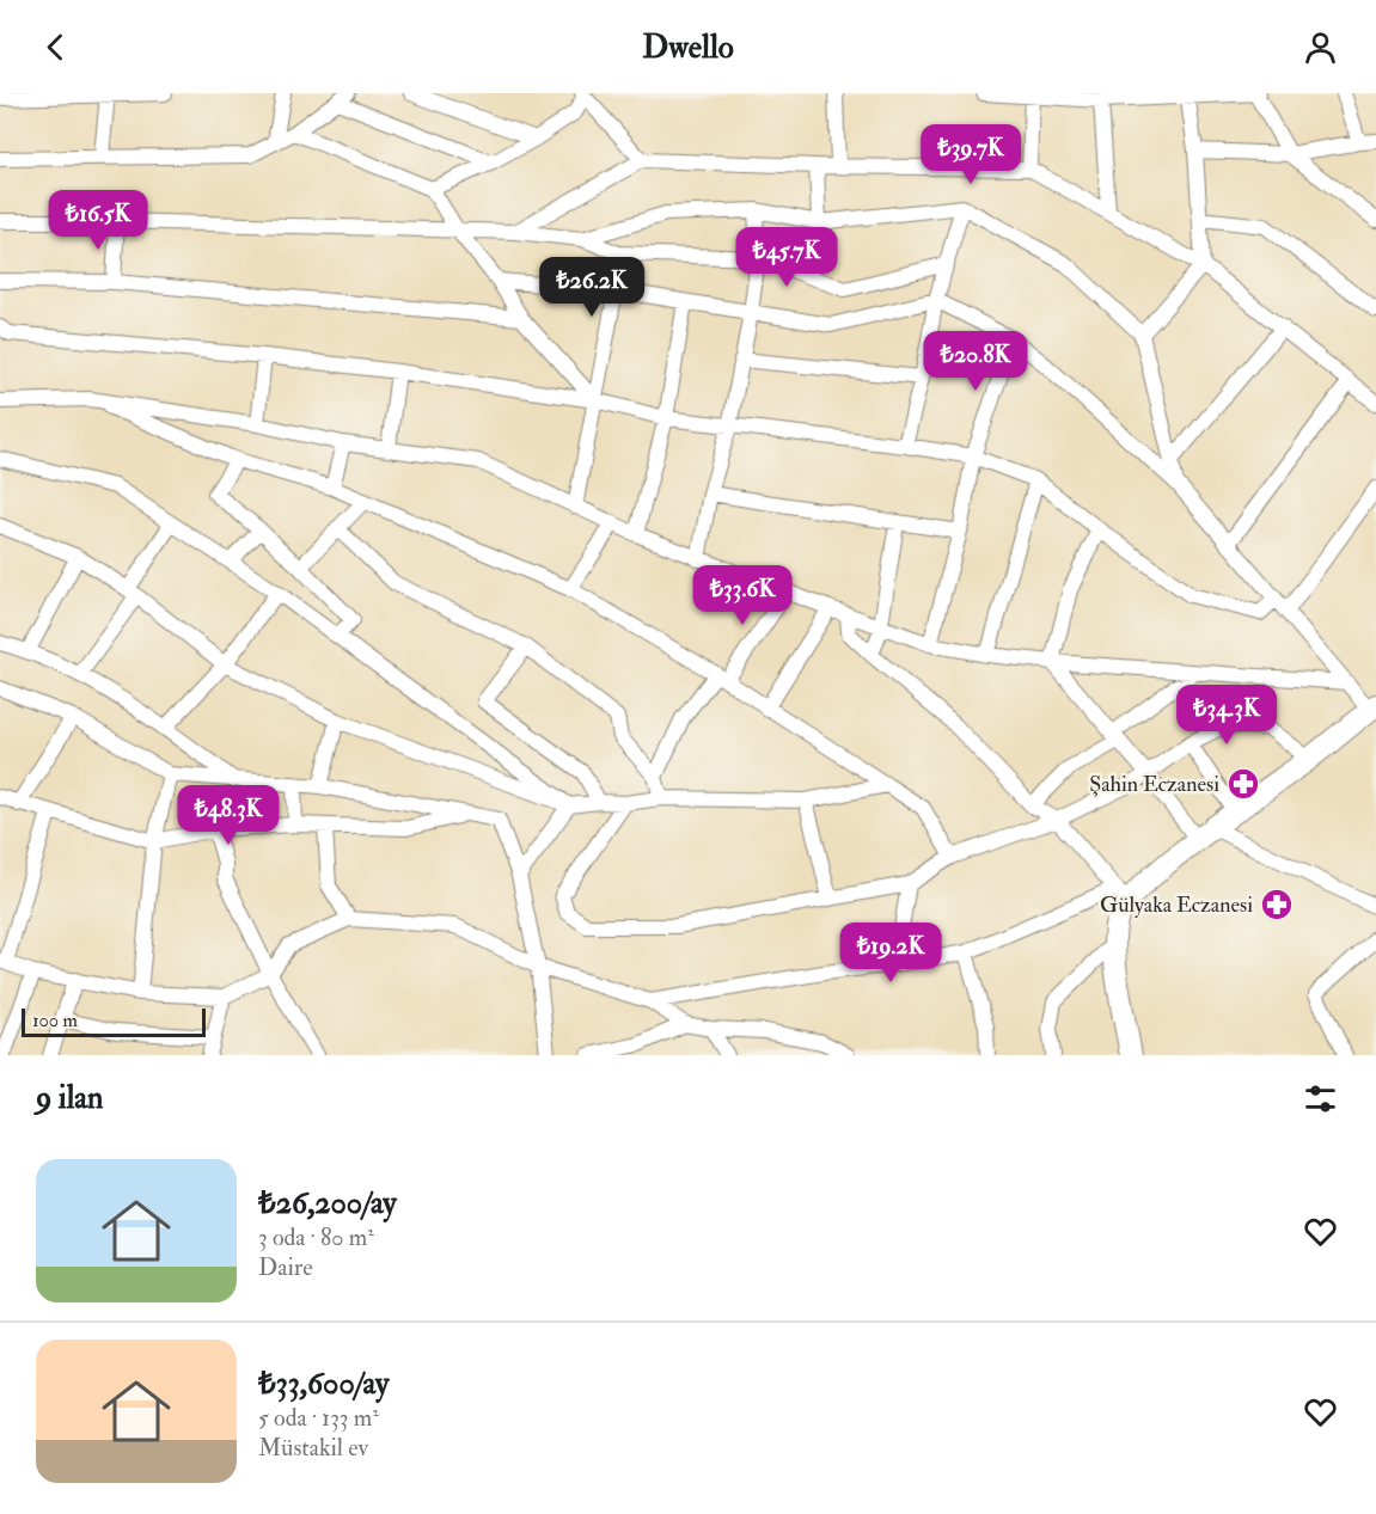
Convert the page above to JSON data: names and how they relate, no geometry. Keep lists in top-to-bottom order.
{
  "places": {
    "pharmacy": ["Şahin Eczanesi", "Gülyaka Eczanesi"]
  },
  "scale_bar": "100 m",
  "page": {
    "header": "Dwello",
    "price": [
      "₺39.7K",
      "₺16.5K",
      "₺45.7K",
      "₺26.2K",
      "₺20.8K",
      "₺33.6K",
      "₺34.3K",
      "₺48.3K",
      "₺19.2K"
    ],
    "scale": "100 m",
    "heading": "9 ilan",
    "list": [
      {
        "name": "₺26,200/ay",
        "note": "3 oda · 80 m² · Daire"
      },
      {
        "name": "₺33,600/ay",
        "note": "5 oda · 133 m² · Müstakil ev"
      }
    ]
  }
}
